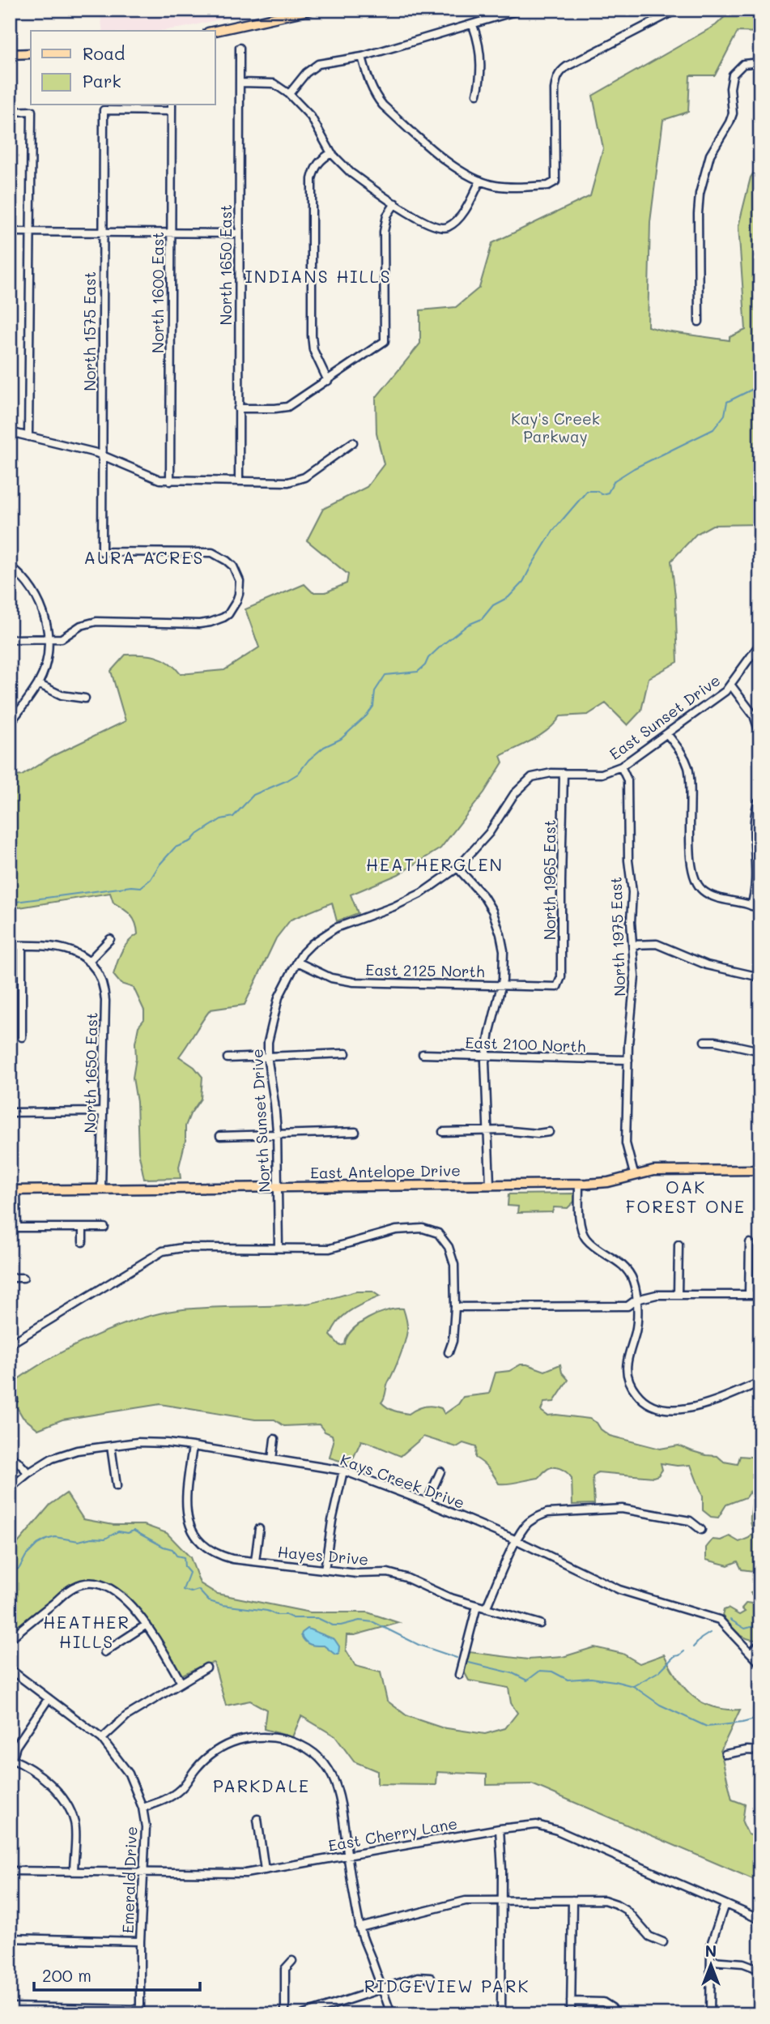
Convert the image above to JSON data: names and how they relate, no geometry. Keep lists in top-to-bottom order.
{
  "streets": {
    "main road": ["East Antelope Drive"],
    "street": [
      "North 1650 East",
      "North 1600 East",
      "North 1575 East",
      "East Sunset Drive",
      "North 1965 East",
      "North 1975 East",
      "East 2125 North",
      "East 2100 North",
      "North Sunset Drive",
      "Kays Creek Drive",
      "Hayes Drive",
      "East Cherry Lane",
      "Emerald Drive"
    ]
  },
  "crossings": [
    ["North 1650 East", "East Antelope Drive"],
    ["North 1600 East", "North 1575 East"],
    ["East Sunset Drive", "North 1965 East"],
    ["East Sunset Drive", "North 1975 East"],
    ["East Sunset Drive", "East 2125 North"],
    ["East Sunset Drive", "North Sunset Drive"],
    ["North 1965 East", "East 2125 North"],
    ["North 1975 East", "East 2100 North"],
    ["North 1975 East", "East Antelope Drive"],
    ["North Sunset Drive", "East Antelope Drive"],
    ["Kays Creek Drive", "Hayes Drive"],
    ["East Cherry Lane", "Emerald Drive"]
  ],
  "districts": [
    "INDIANS HILLS",
    "AURA ACRES",
    "HEATHERGLEN",
    "OAK FOREST ONE",
    "HEATHER HILLS",
    "PARKDALE",
    "RIDGEVIEW PARK"
  ],
  "parks": ["Kay's Creek Parkway"],
  "legend": ["Road", "Park"],
  "scale_bar": "200 m",
  "north": "top"
}
